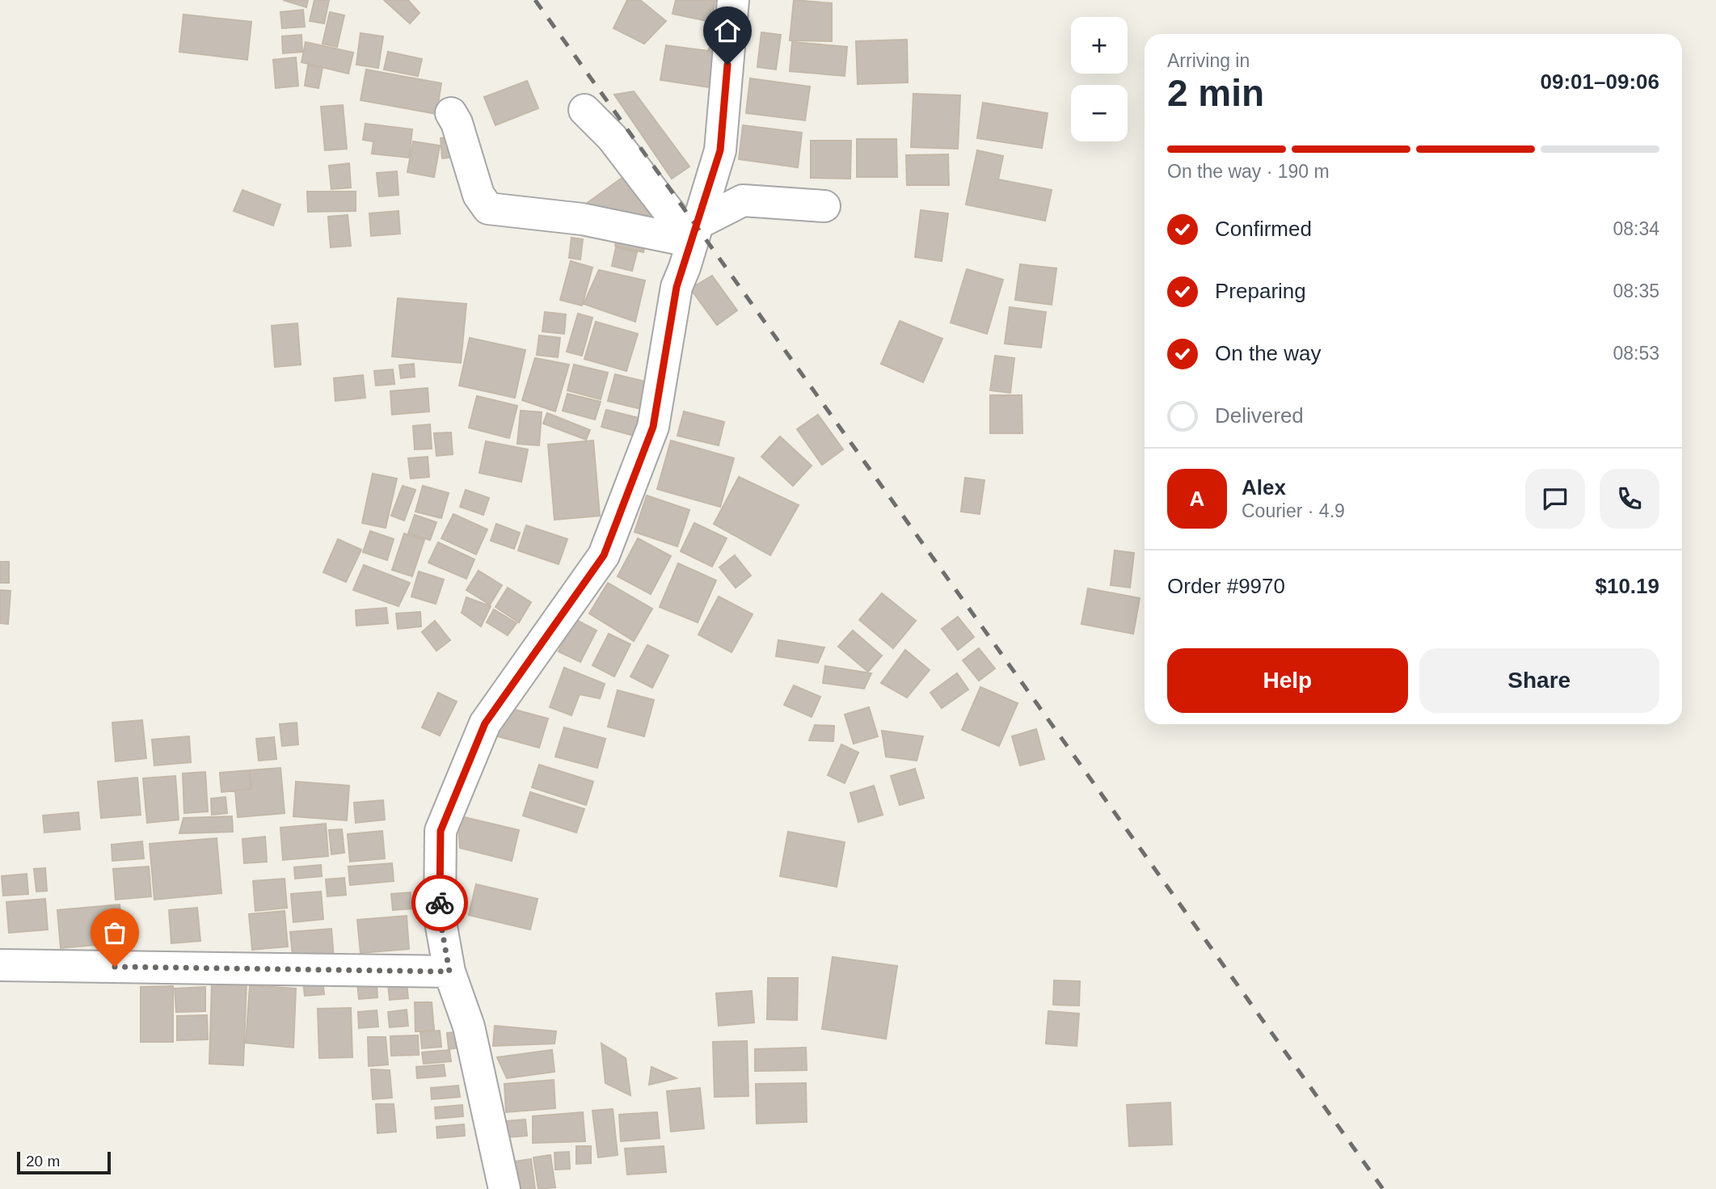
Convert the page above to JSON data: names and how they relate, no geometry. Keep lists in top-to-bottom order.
{
  "scale_bar": "20 m",
  "page": {
    "map_buttons": ["+", "−"],
    "heading": ["2 min", "Arriving in", "09:01–09:06"],
    "panel": [
      "Alex",
      "Courier · 4.9",
      "Order #9970",
      "$10.19"
    ],
    "bar": "On the way · 190 m",
    "list": [
      ["Confirmed", "08:34"],
      ["Preparing", "08:35"],
      ["On the way", "08:53"],
      "Delivered"
    ],
    "round": "A",
    "buttons": ["Help", "Share"],
    "scale": "20 m"
  }
}
